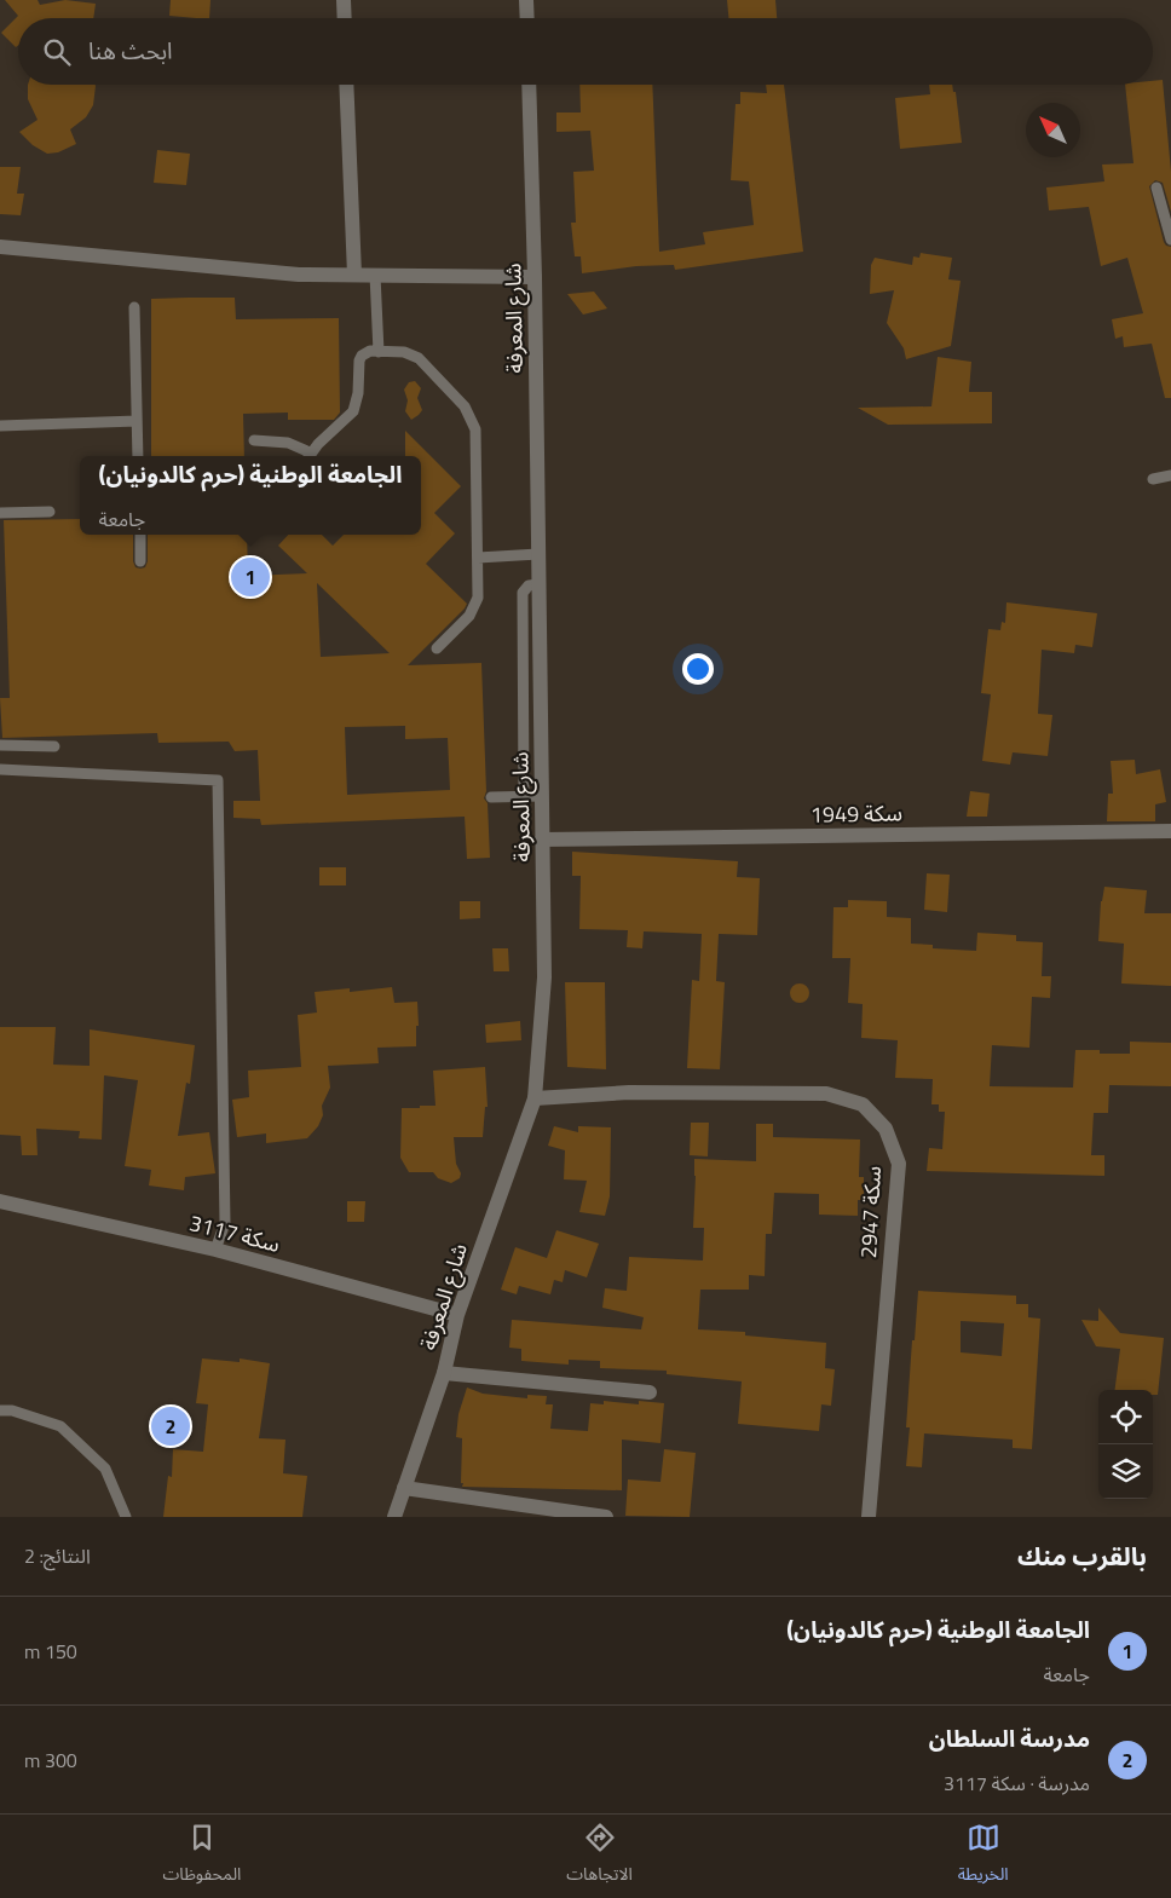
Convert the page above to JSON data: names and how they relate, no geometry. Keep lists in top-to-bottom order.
{
  "streets": {
    "street": [
      "شارع المعرفة",
      "سكة 1949",
      "سكة 2947",
      "سكة 3117"
    ]
  },
  "crossings": [
    ["شارع المعرفة", "سكة 1949"],
    ["شارع المعرفة", "سكة 2947"],
    ["شارع المعرفة", "سكة 3117"]
  ],
  "north": "top left",
  "page": {
    "search": "ابحث هنا",
    "popup": ["الجامعة الوطنية (حرم كالدونيان)", "جامعة"],
    "pins": ["1", "2"],
    "heading": ["بالقرب منك", "النتائج: 2"],
    "list": [
      {
        "mark": "1",
        "name": "الجامعة الوطنية (حرم كالدونيان)",
        "note": "جامعة",
        "value": "150 m"
      },
      {
        "mark": "2",
        "name": "مدرسة السلطان",
        "note": "مدرسة · سكة 3117",
        "value": "300 m"
      }
    ],
    "nav": ["الخريطة", "الاتجاهات", "المحفوظات"]
  }
}
